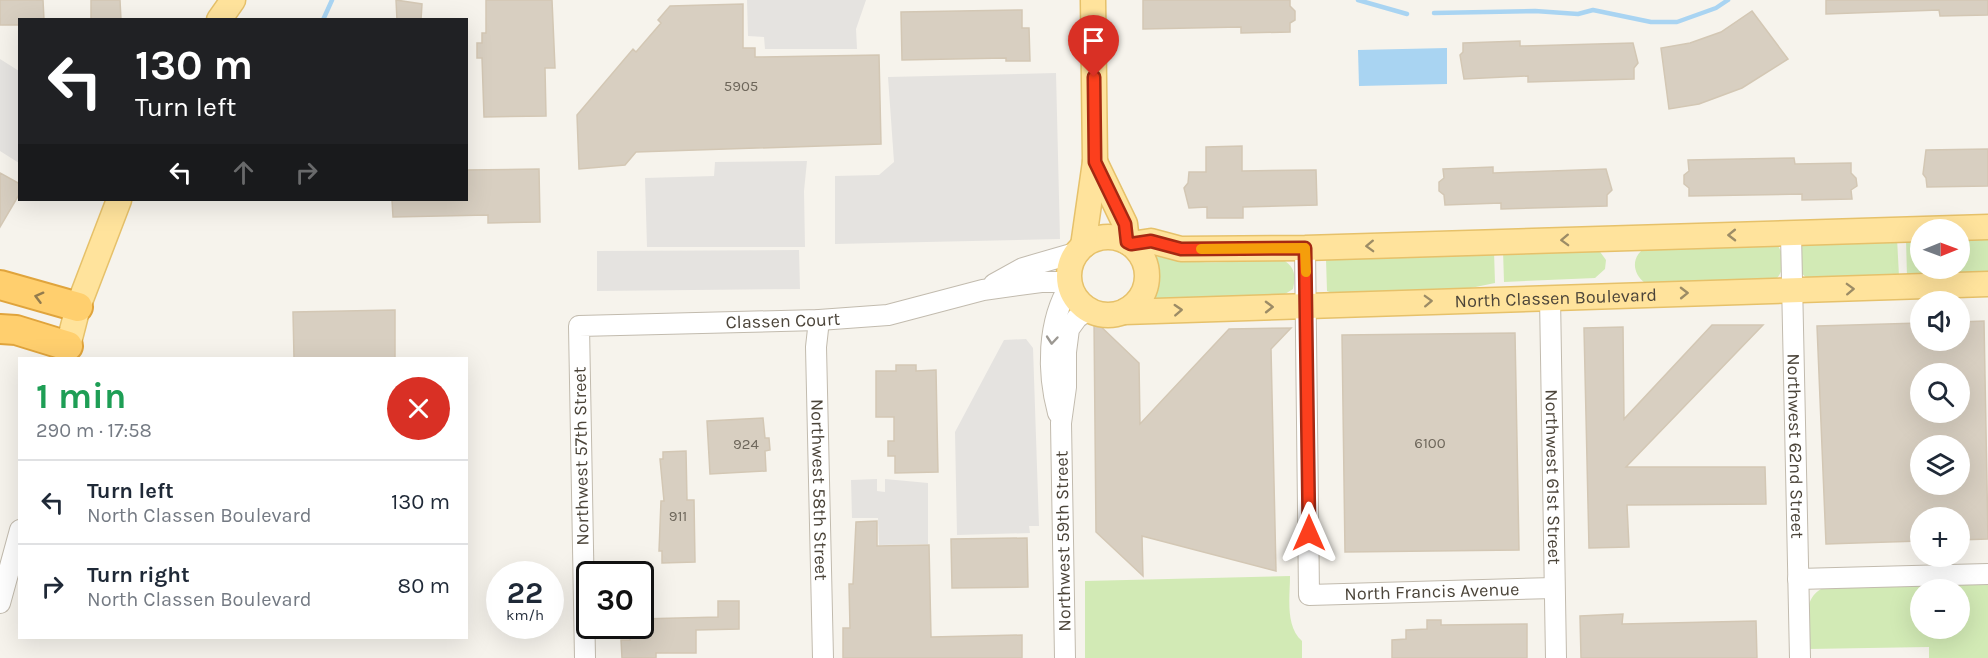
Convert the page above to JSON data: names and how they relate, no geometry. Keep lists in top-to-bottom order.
{
  "streets": {
    "main road": ["North Classen Boulevard"],
    "street": [
      "Classen Court",
      "Northwest 62nd Street",
      "Northwest 57th Street",
      "Northwest 61st Street",
      "Northwest 58th Street",
      "Northwest 59th Street",
      "North Francis Avenue"
    ]
  },
  "crossings": [
    ["North Classen Boulevard", "Classen Court"],
    ["North Classen Boulevard", "Northwest 62nd Street"],
    ["North Classen Boulevard", "Northwest 61st Street"],
    ["North Classen Boulevard", "Northwest 59th Street"],
    ["North Classen Boulevard", "North Francis Avenue"],
    ["Classen Court", "Northwest 57th Street"],
    ["Classen Court", "Northwest 58th Street"],
    ["Classen Court", "Northwest 59th Street"],
    ["Northwest 61st Street", "North Francis Avenue"]
  ],
  "house_numbers": [
    "5905",
    "6100",
    "924",
    "911"
  ],
  "north": "right",
  "page": {
    "turn": ["130 m", "Turn left"],
    "map_buttons": ["+", "−"],
    "heading": ["1 min", "290 m · 17:58"],
    "list": [
      {
        "name": "Turn left",
        "note": "North Classen Boulevard",
        "value": "130 m"
      },
      {
        "name": "Turn right",
        "note": "North Classen Boulevard",
        "value": "80 m"
      }
    ],
    "speed": "22 km/h",
    "limit": "30"
  }
}
